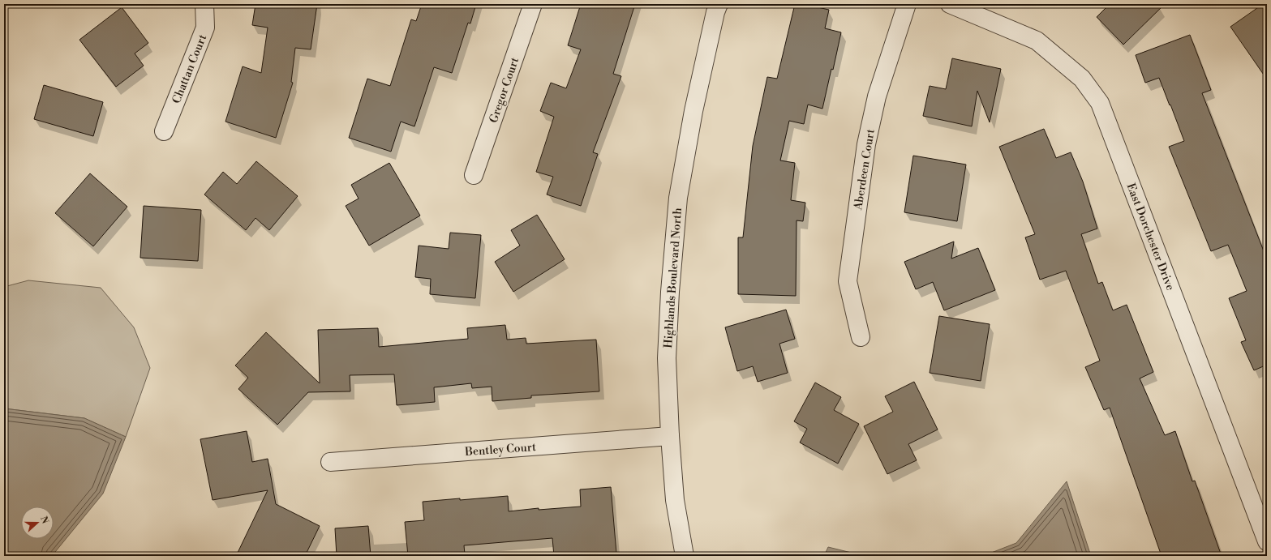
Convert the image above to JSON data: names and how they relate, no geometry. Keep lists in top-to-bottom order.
{
  "streets": {
    "street": [
      "Chattan Court",
      "Gregor Court",
      "Aberdeen Court",
      "East Dorchester Drive",
      "Highlands Boulevard North",
      "Bentley Court"
    ]
  },
  "crossings": [
    ["Highlands Boulevard North", "Bentley Court"]
  ],
  "north": "right"
}
